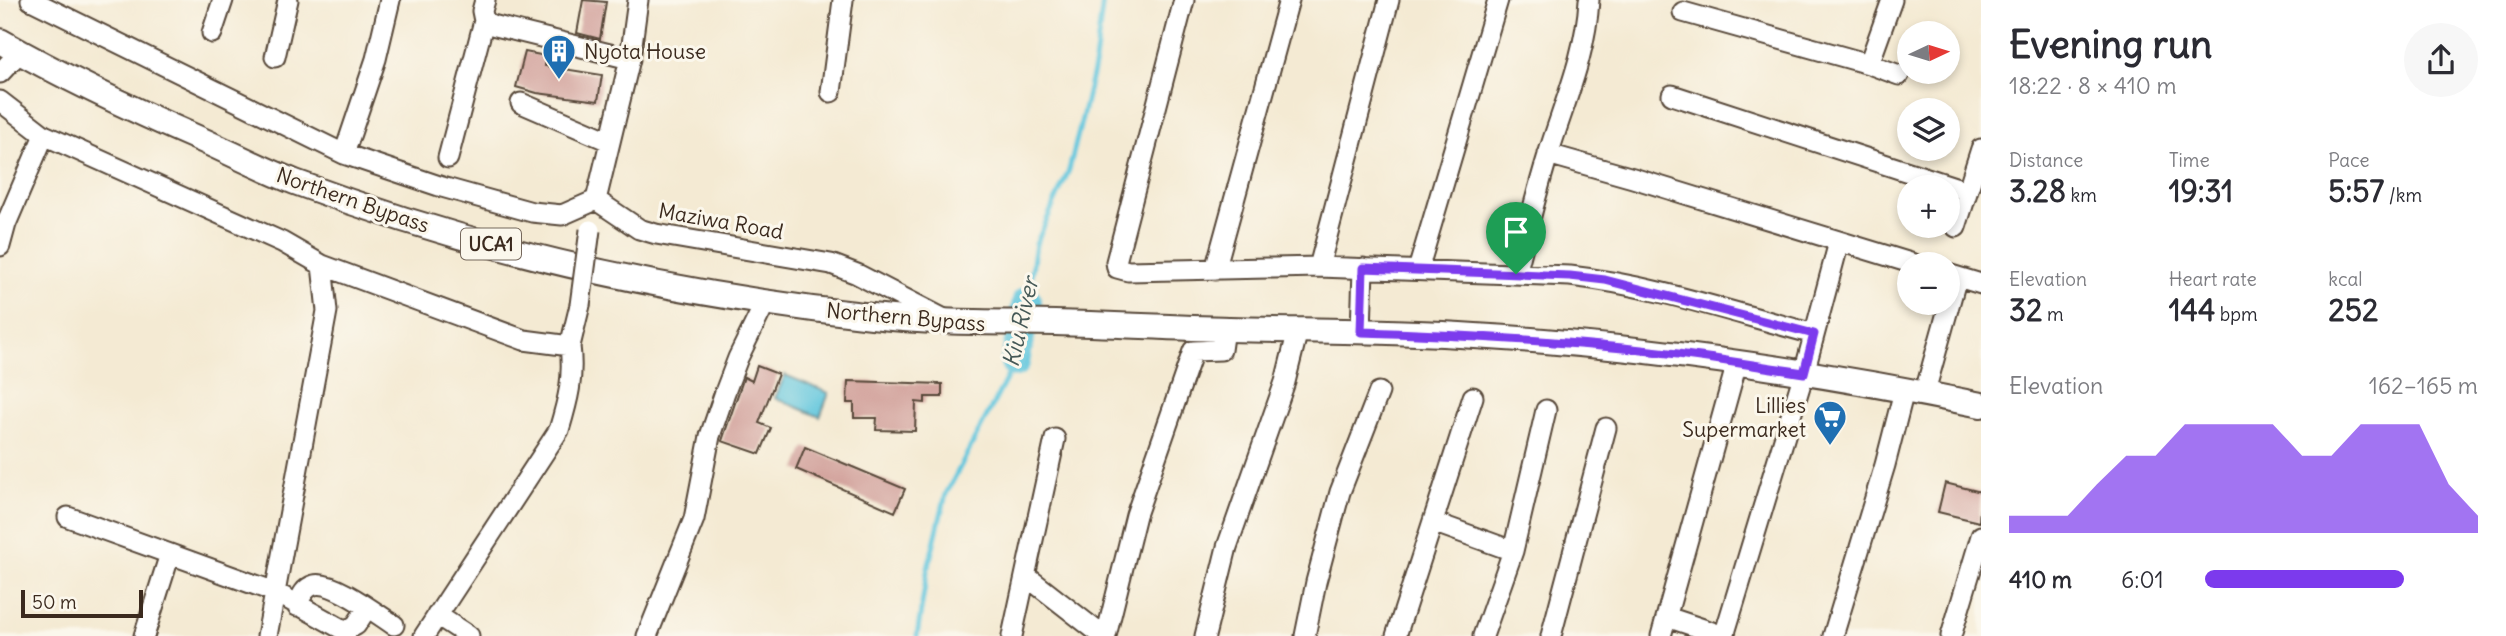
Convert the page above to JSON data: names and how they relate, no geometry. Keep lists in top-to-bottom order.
{
  "streets": {
    "main road": ["Northern Bypass", "UCA1"],
    "street": ["Maziwa Road"]
  },
  "crossings": [
    ["Northern Bypass", "Maziwa Road"]
  ],
  "water": ["Kiu River"],
  "places": {
    "building": ["Nyota House"],
    "supermarket": ["Lillies Supermarket"]
  },
  "scale_bar": "50 m",
  "north": "right",
  "page": {
    "heading": ["Evening run", "18:22 · 8 × 410 m"],
    "map_buttons": ["+", "−"],
    "stats": [
      ["Distance", "3.28 km"],
      ["Time", "19:31"],
      ["Pace", "5:57 /km"],
      ["Elevation", "32 m"],
      ["Heart rate", "144 bpm"],
      ["kcal", "252"]
    ],
    "chart": ["Elevation", "162–165 m"],
    "list": [
      {
        "name": "410 m",
        "note": "6:01"
      }
    ],
    "scale": "50 m"
  }
}
